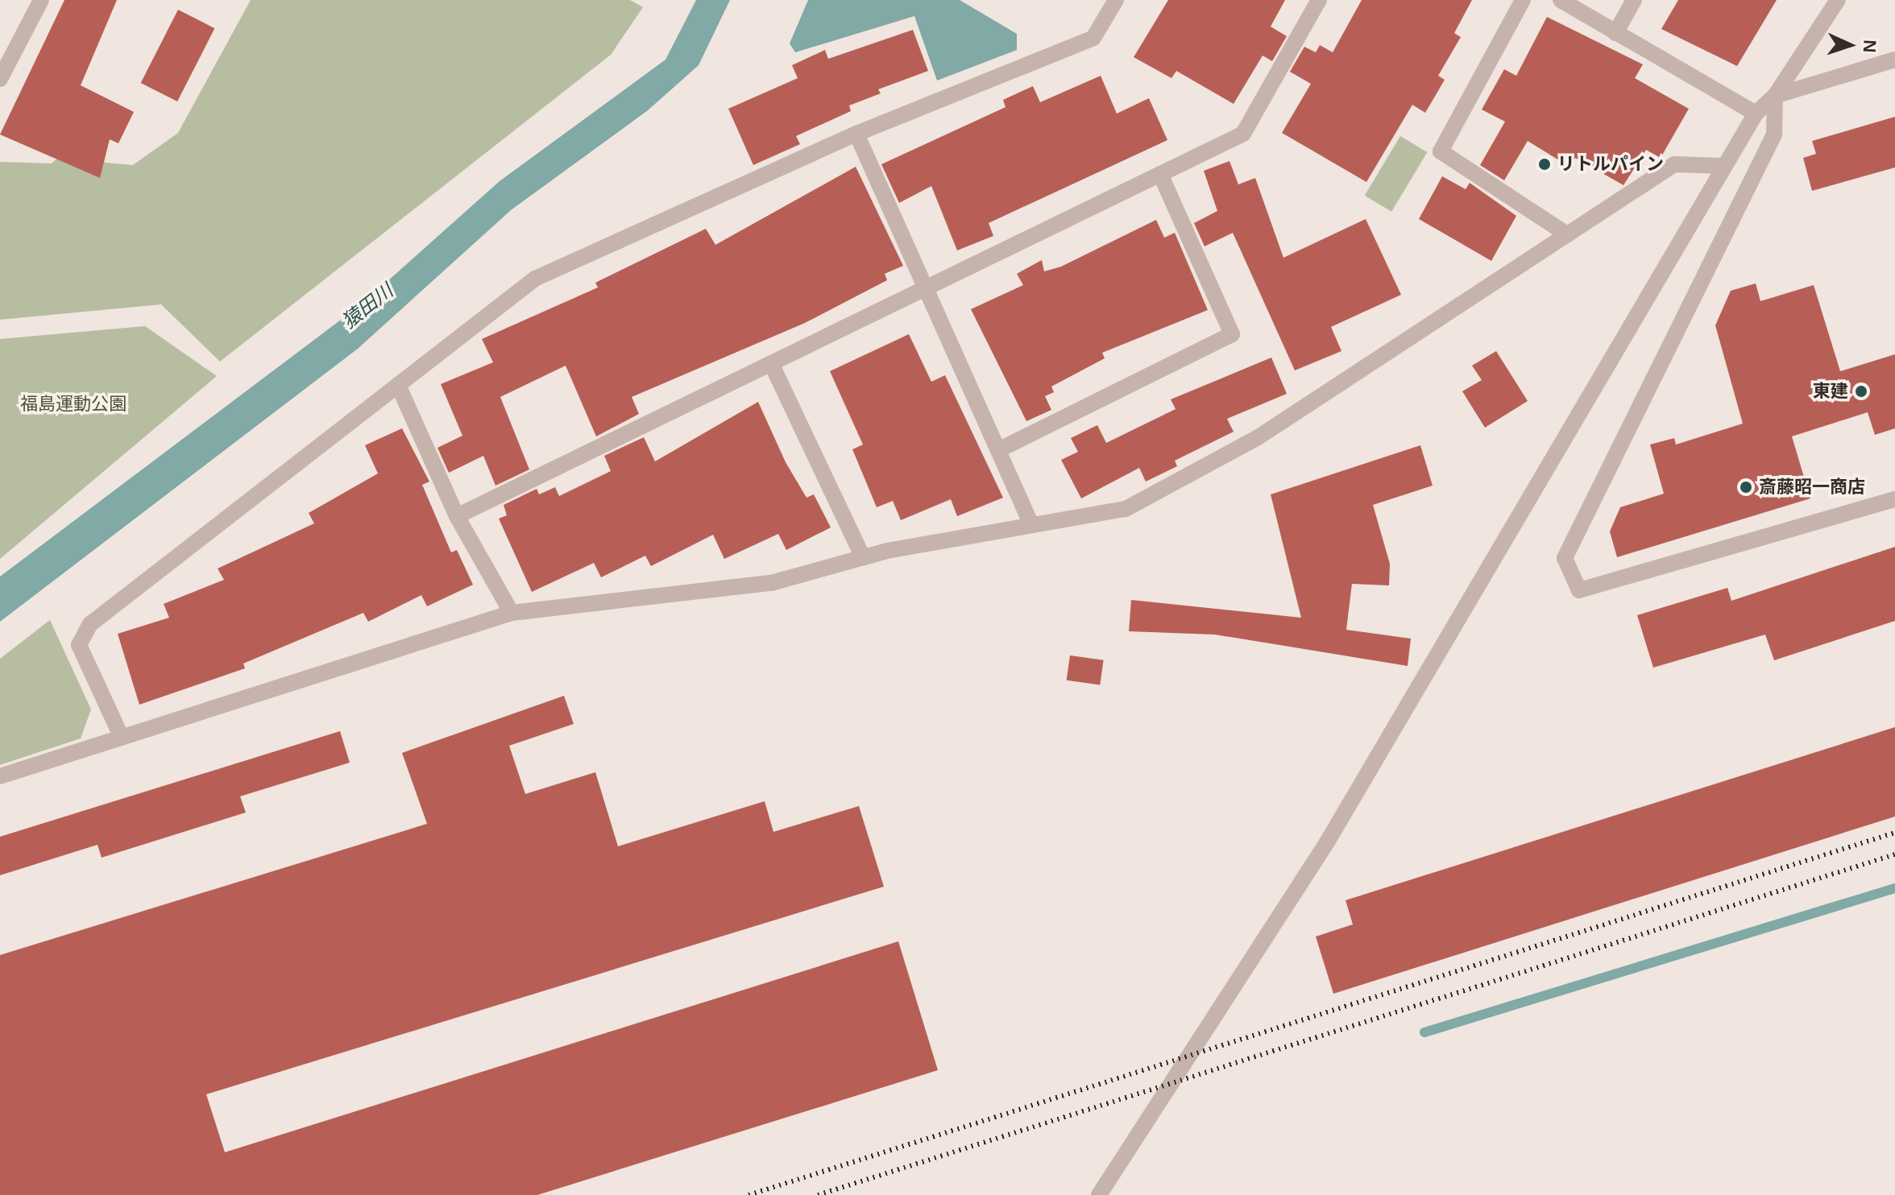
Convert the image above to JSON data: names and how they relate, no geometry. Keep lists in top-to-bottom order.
{
  "water": ["猿田川"],
  "parks": ["福島運動公園"],
  "places": ["リトルパイン", "東建", "斎藤昭一商店"],
  "north": "right"
}
